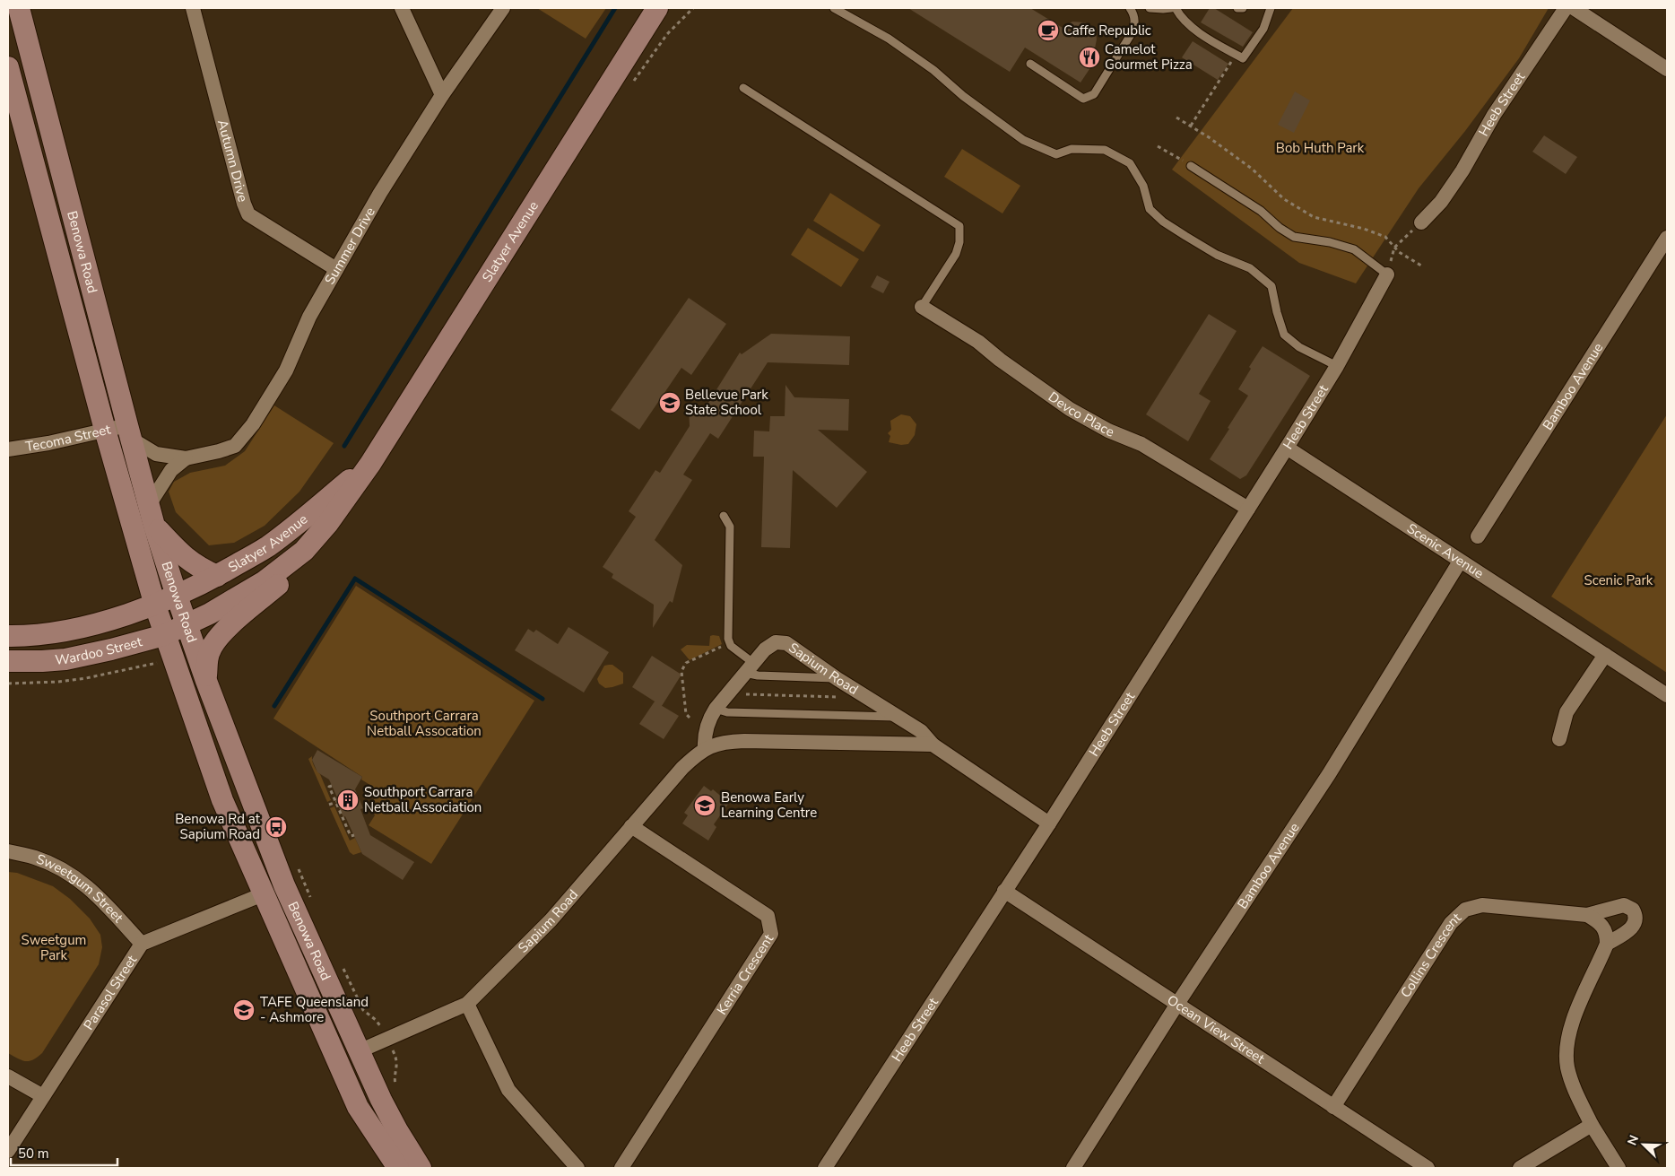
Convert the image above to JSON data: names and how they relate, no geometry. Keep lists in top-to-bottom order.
{
  "streets": {
    "main road": ["Slatyer Avenue", "Benowa Road", "Wardoo Street"],
    "street": [
      "Heeb Street",
      "Autumn Drive",
      "Summer Drive",
      "Bamboo Avenue",
      "Devco Place",
      "Tecoma Street",
      "Scenic Avenue",
      "Sapium Road",
      "Sweetgum Street",
      "Collins Crescent",
      "Kerria Crescent",
      "Parasol Street",
      "Ocean View Street"
    ]
  },
  "crossings": [
    ["Heeb Street", "Devco Place"],
    ["Heeb Street", "Scenic Avenue"],
    ["Heeb Street", "Sapium Road"],
    ["Heeb Street", "Ocean View Street"],
    ["Autumn Drive", "Summer Drive"],
    ["Slatyer Avenue", "Benowa Road"],
    ["Slatyer Avenue", "Wardoo Street"],
    ["Summer Drive", "Benowa Road"],
    ["Summer Drive", "Tecoma Street"],
    ["Benowa Road", "Tecoma Street"],
    ["Benowa Road", "Wardoo Street"],
    ["Benowa Road", "Sapium Road"],
    ["Benowa Road", "Parasol Street"],
    ["Bamboo Avenue", "Scenic Avenue"],
    ["Bamboo Avenue", "Ocean View Street"],
    ["Sapium Road", "Kerria Crescent"],
    ["Sweetgum Street", "Parasol Street"],
    ["Collins Crescent", "Ocean View Street"]
  ],
  "parks": [
    "Bob Huth Park",
    "Scenic Park",
    "Southport Carrara Netball Assocation",
    "Sweetgum Park"
  ],
  "places": {
    "cafe": ["Caffe Republic"],
    "restaurant": ["Camelot Gourmet Pizza"],
    "school or university": ["Bellevue Park State School", "Benowa Early Learning Centre", "TAFE Queensland - Ashmore"],
    "building": ["Southport Carrara Netball Association"],
    "bus stop": ["Benowa Rd at Sapium Road"]
  },
  "scale_bar": "50 m",
  "north": "top left"
}
